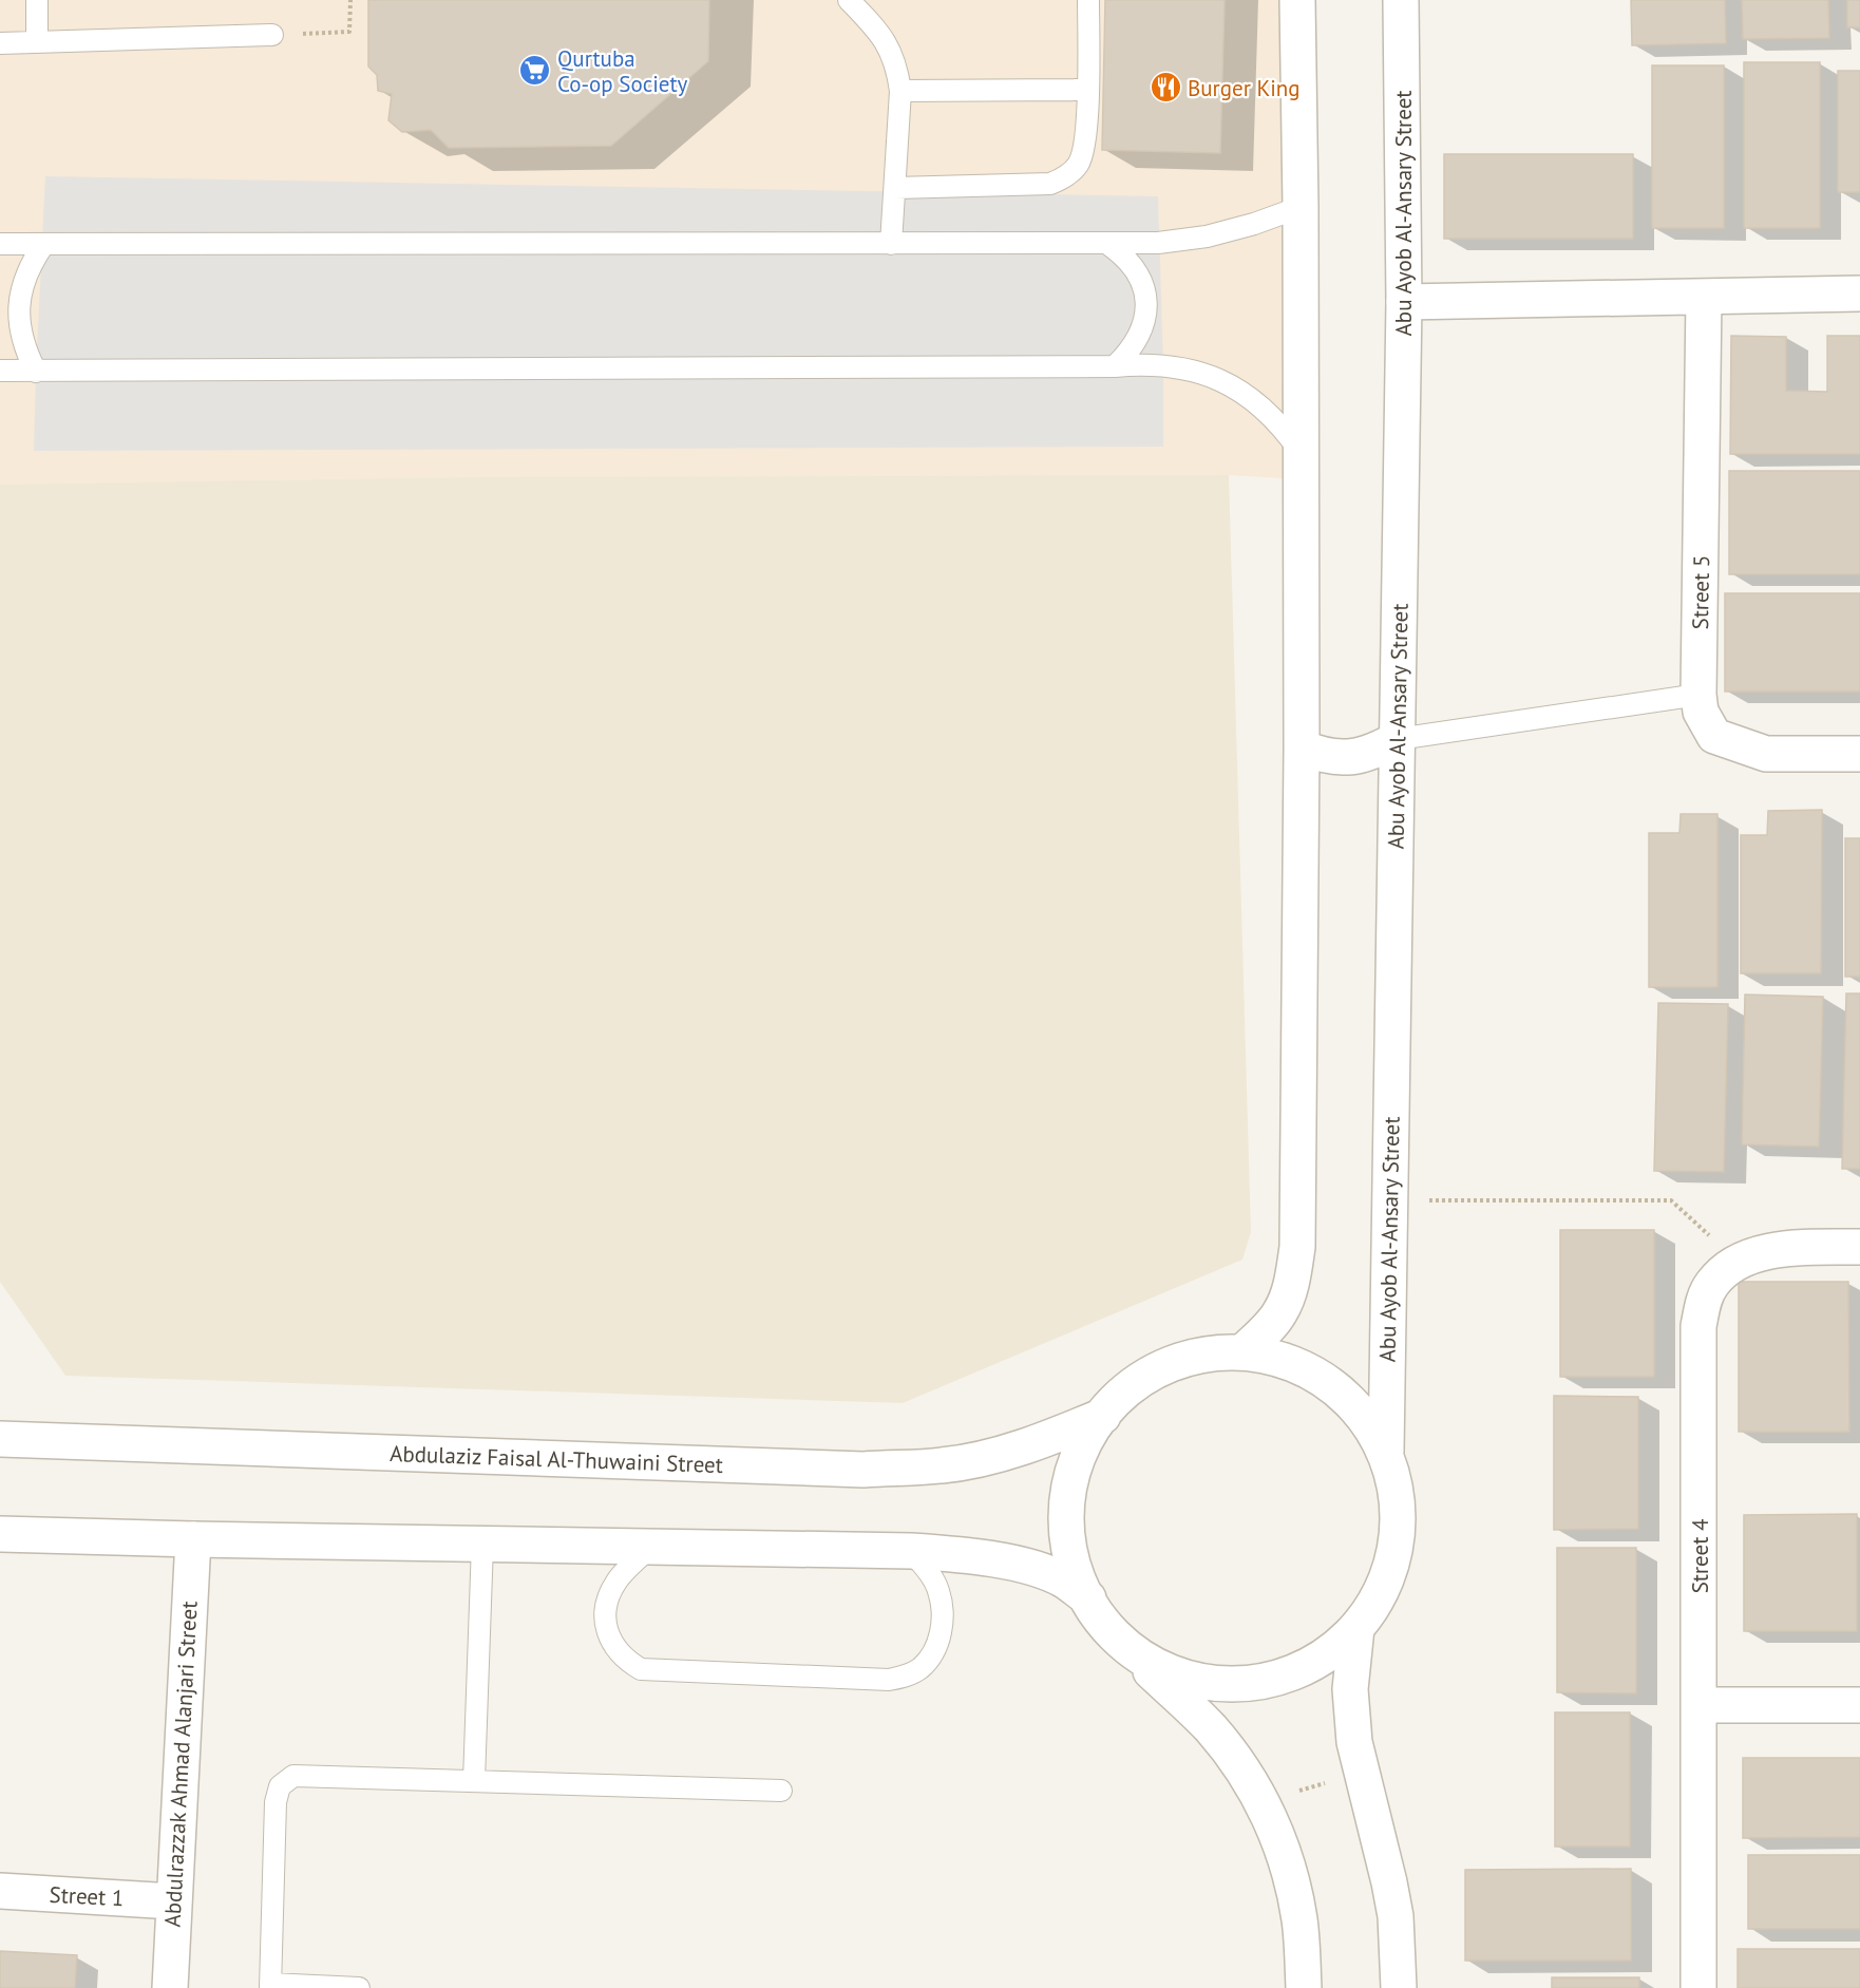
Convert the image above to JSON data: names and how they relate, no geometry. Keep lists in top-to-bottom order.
{
  "streets": {
    "street": [
      "Abu Ayob Al-Ansary Street",
      "Street 5",
      "Abdulaziz Faisal Al-Thuwaini Street",
      "Street 4",
      "Abdulrazzak Ahmad Alanjari Street",
      "Street 1"
    ]
  },
  "crossings": [
    ["Abdulrazzak Ahmad Alanjari Street", "Street 1"]
  ],
  "places": {
    "supermarket": ["Qurtuba Co-op Society"],
    "restaurant": ["Burger King"]
  }
}
